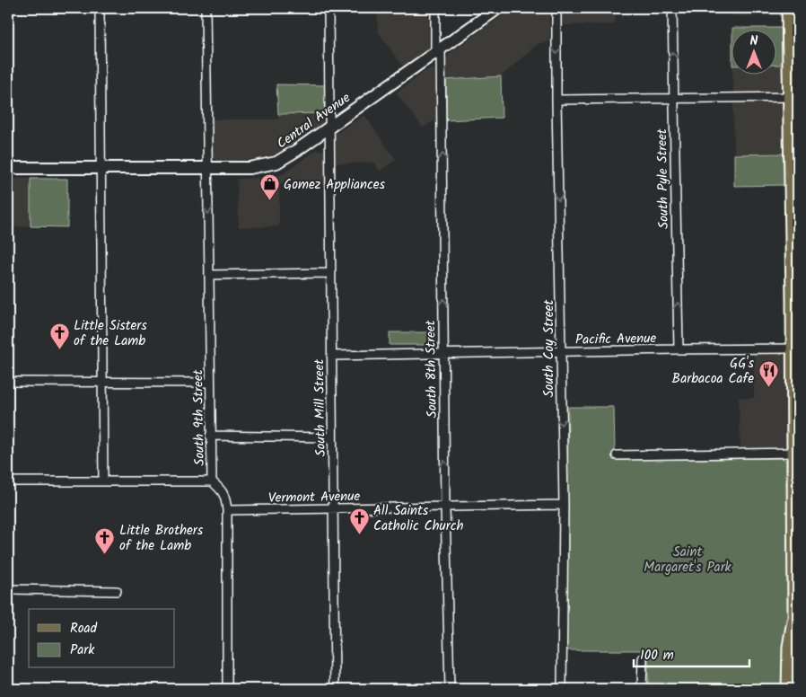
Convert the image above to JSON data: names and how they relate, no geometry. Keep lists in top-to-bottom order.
{
  "streets": {
    "main road": ["Central Avenue"],
    "street": [
      "South Pyle Street",
      "Pacific Avenue",
      "South Coy Street",
      "South 8th Street",
      "South Mill Street",
      "South 9th Street",
      "Vermont Avenue"
    ]
  },
  "crossings": [
    ["Central Avenue", "South 8th Street"],
    ["Central Avenue", "South Mill Street"],
    ["Central Avenue", "South 9th Street"],
    ["South Pyle Street", "Pacific Avenue"],
    ["Pacific Avenue", "South Coy Street"],
    ["Pacific Avenue", "South 8th Street"],
    ["Pacific Avenue", "South Mill Street"],
    ["South Coy Street", "Vermont Avenue"],
    ["South 8th Street", "Vermont Avenue"],
    ["South Mill Street", "Vermont Avenue"],
    ["South 9th Street", "Vermont Avenue"]
  ],
  "one_way": ["South Pyle Street", "South Coy Street", "South 8th Street"],
  "parks": ["Saint Margaret's Park"],
  "places": {
    "shop": ["Gomez Appliances"],
    "church": ["Little Sisters of the Lamb", "All Saints Catholic Church", "Little Brothers of the Lamb"],
    "restaurant": ["GG's Barbacoa Cafe"]
  },
  "legend": ["Road", "Park"],
  "scale_bar": "100 m",
  "north": "top"
}
